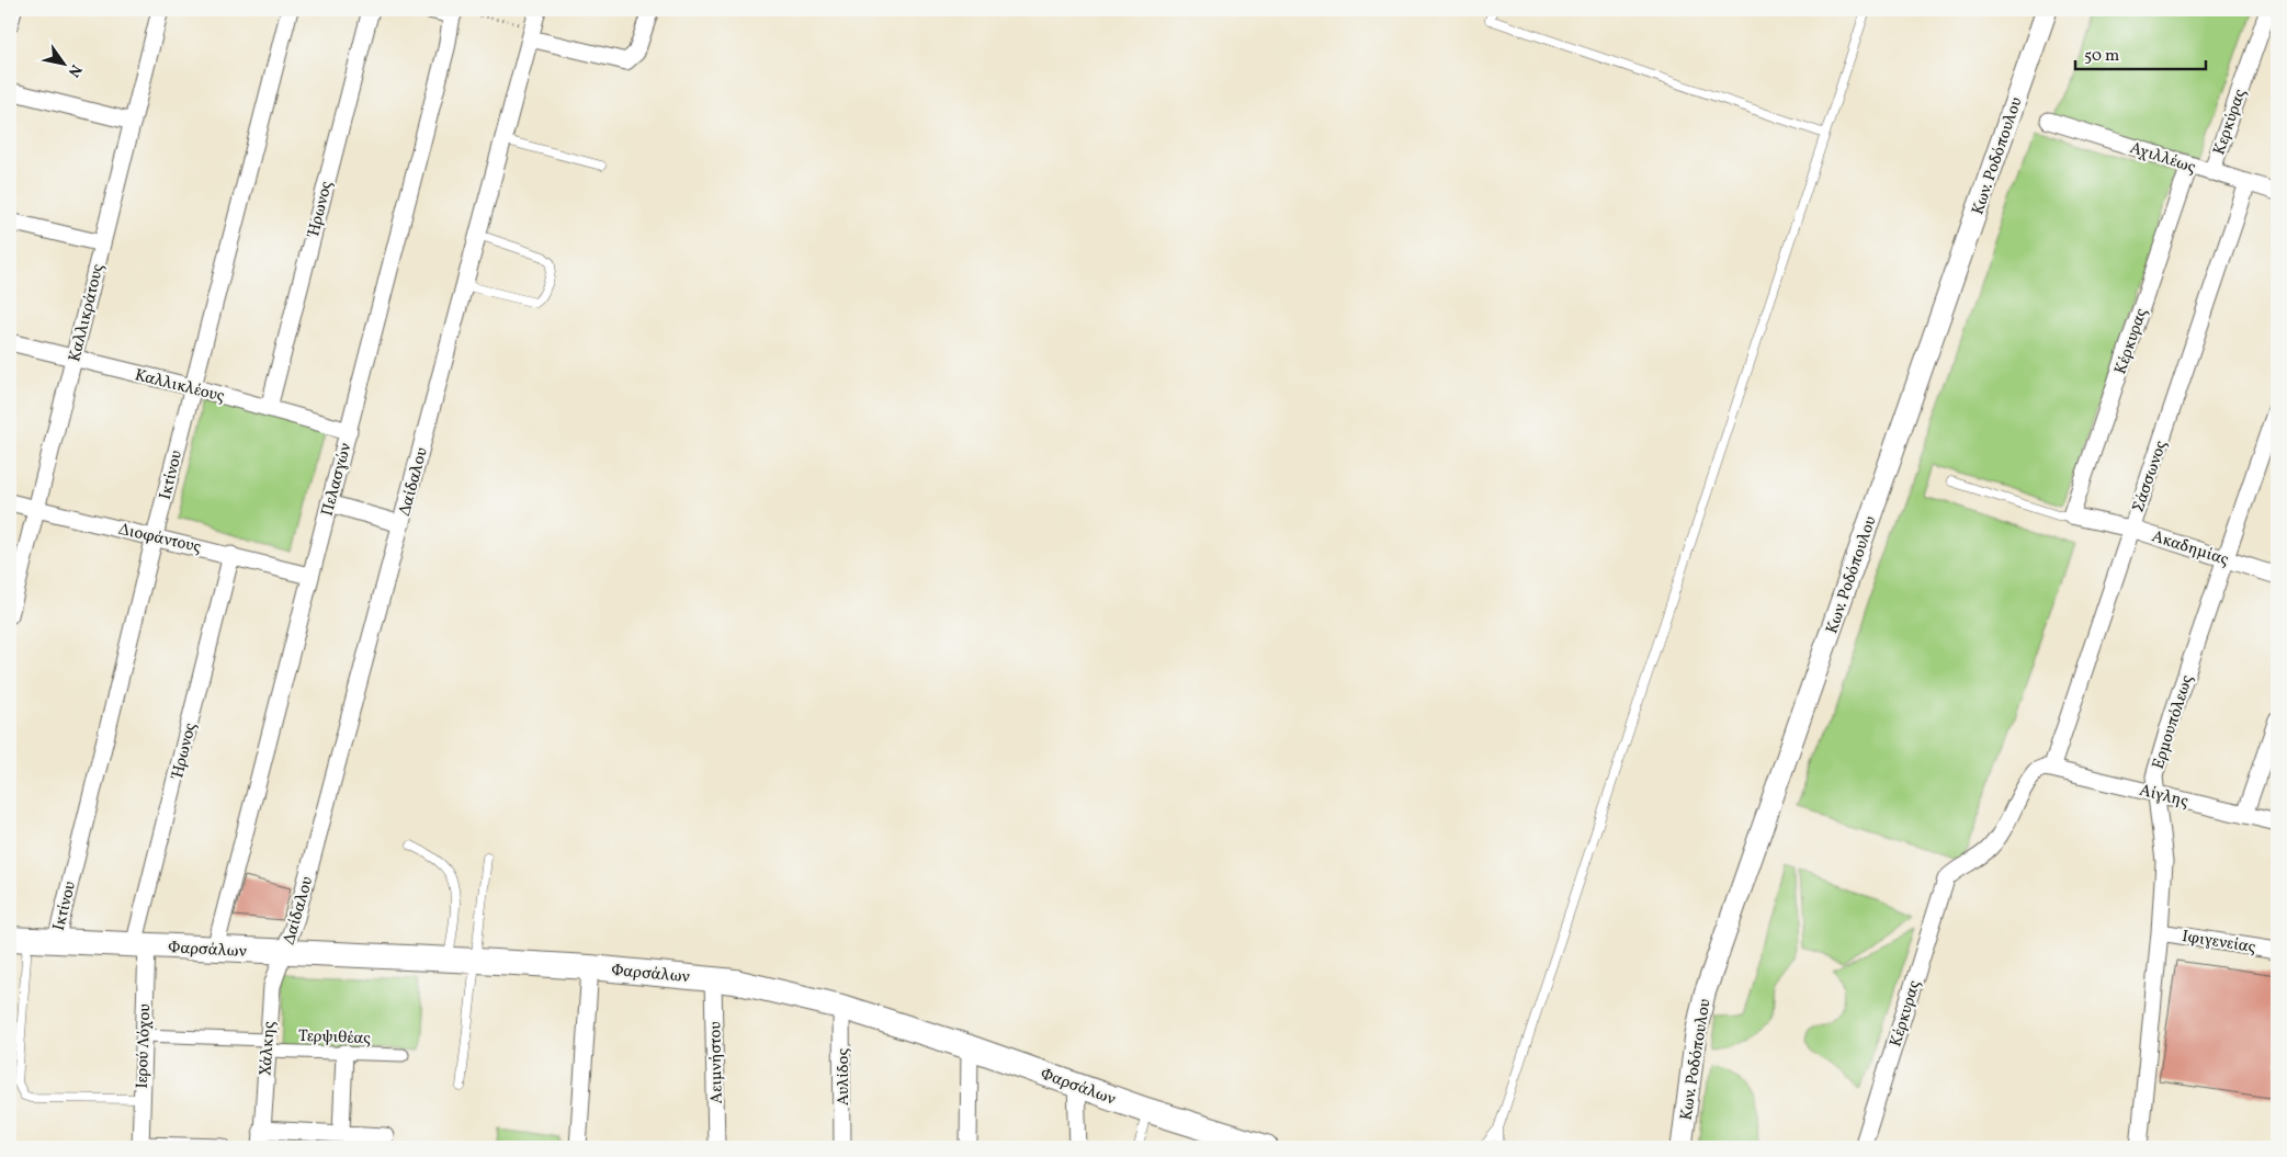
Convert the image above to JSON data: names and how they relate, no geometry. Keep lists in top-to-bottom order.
{
  "streets": {
    "main road": ["Φαρσάλων"],
    "street": [
      "Κερκύρας",
      "Κων. Ροδόπουλου",
      "Αχιλλέως",
      "Ήρωνος",
      "Καλλικράτους",
      "Κέρκυρας",
      "Καλλικλέους",
      "Ικτίνου",
      "Σάσσωνος",
      "Πελασγών",
      "Δαίδαλου",
      "Διοφάντους",
      "Ακαδημίας",
      "Ερμουπόλεως",
      "Αίγλης",
      "Ιφιγενείας",
      "Τερψιθέας",
      "Ιερού Λόχου",
      "Χάλκης",
      "Αειμνήστου",
      "Αυλίδος"
    ]
  },
  "crossings": [
    ["Κερκύρας", "Αχιλλέως"],
    ["Αχιλλέως", "Κέρκυρας"],
    ["Αχιλλέως", "Σάσσωνος"],
    ["Ήρωνος", "Καλλικλέους"],
    ["Ήρωνος", "Διοφάντους"],
    ["Ήρωνος", "Φαρσάλων"],
    ["Ήρωνος", "Ιερού Λόχου"],
    ["Καλλικράτους", "Καλλικλέους"],
    ["Καλλικράτους", "Διοφάντους"],
    ["Κέρκυρας", "Σάσσωνος"],
    ["Κέρκυρας", "Ακαδημίας"],
    ["Κέρκυρας", "Αίγλης"],
    ["Καλλικλέους", "Ικτίνου"],
    ["Καλλικλέους", "Πελασγών"],
    ["Ικτίνου", "Διοφάντους"],
    ["Ικτίνου", "Φαρσάλων"],
    ["Σάσσωνος", "Ακαδημίας"],
    ["Σάσσωνος", "Αίγλης"],
    ["Πελασγών", "Διοφάντους"],
    ["Πελασγών", "Φαρσάλων"],
    ["Δαίδαλου", "Φαρσάλων"],
    ["Δαίδαλου", "Χάλκης"],
    ["Ακαδημίας", "Ερμουπόλεως"],
    ["Ερμουπόλεως", "Αίγλης"],
    ["Ερμουπόλεως", "Ιφιγενείας"],
    ["Φαρσάλων", "Ιερού Λόχου"],
    ["Φαρσάλων", "Χάλκης"],
    ["Φαρσάλων", "Αειμνήστου"],
    ["Φαρσάλων", "Αυλίδος"],
    ["Τερψιθέας", "Ιερού Λόχου"],
    ["Τερψιθέας", "Χάλκης"]
  ],
  "scale_bar": "50 m",
  "north": "bottom right"
}
